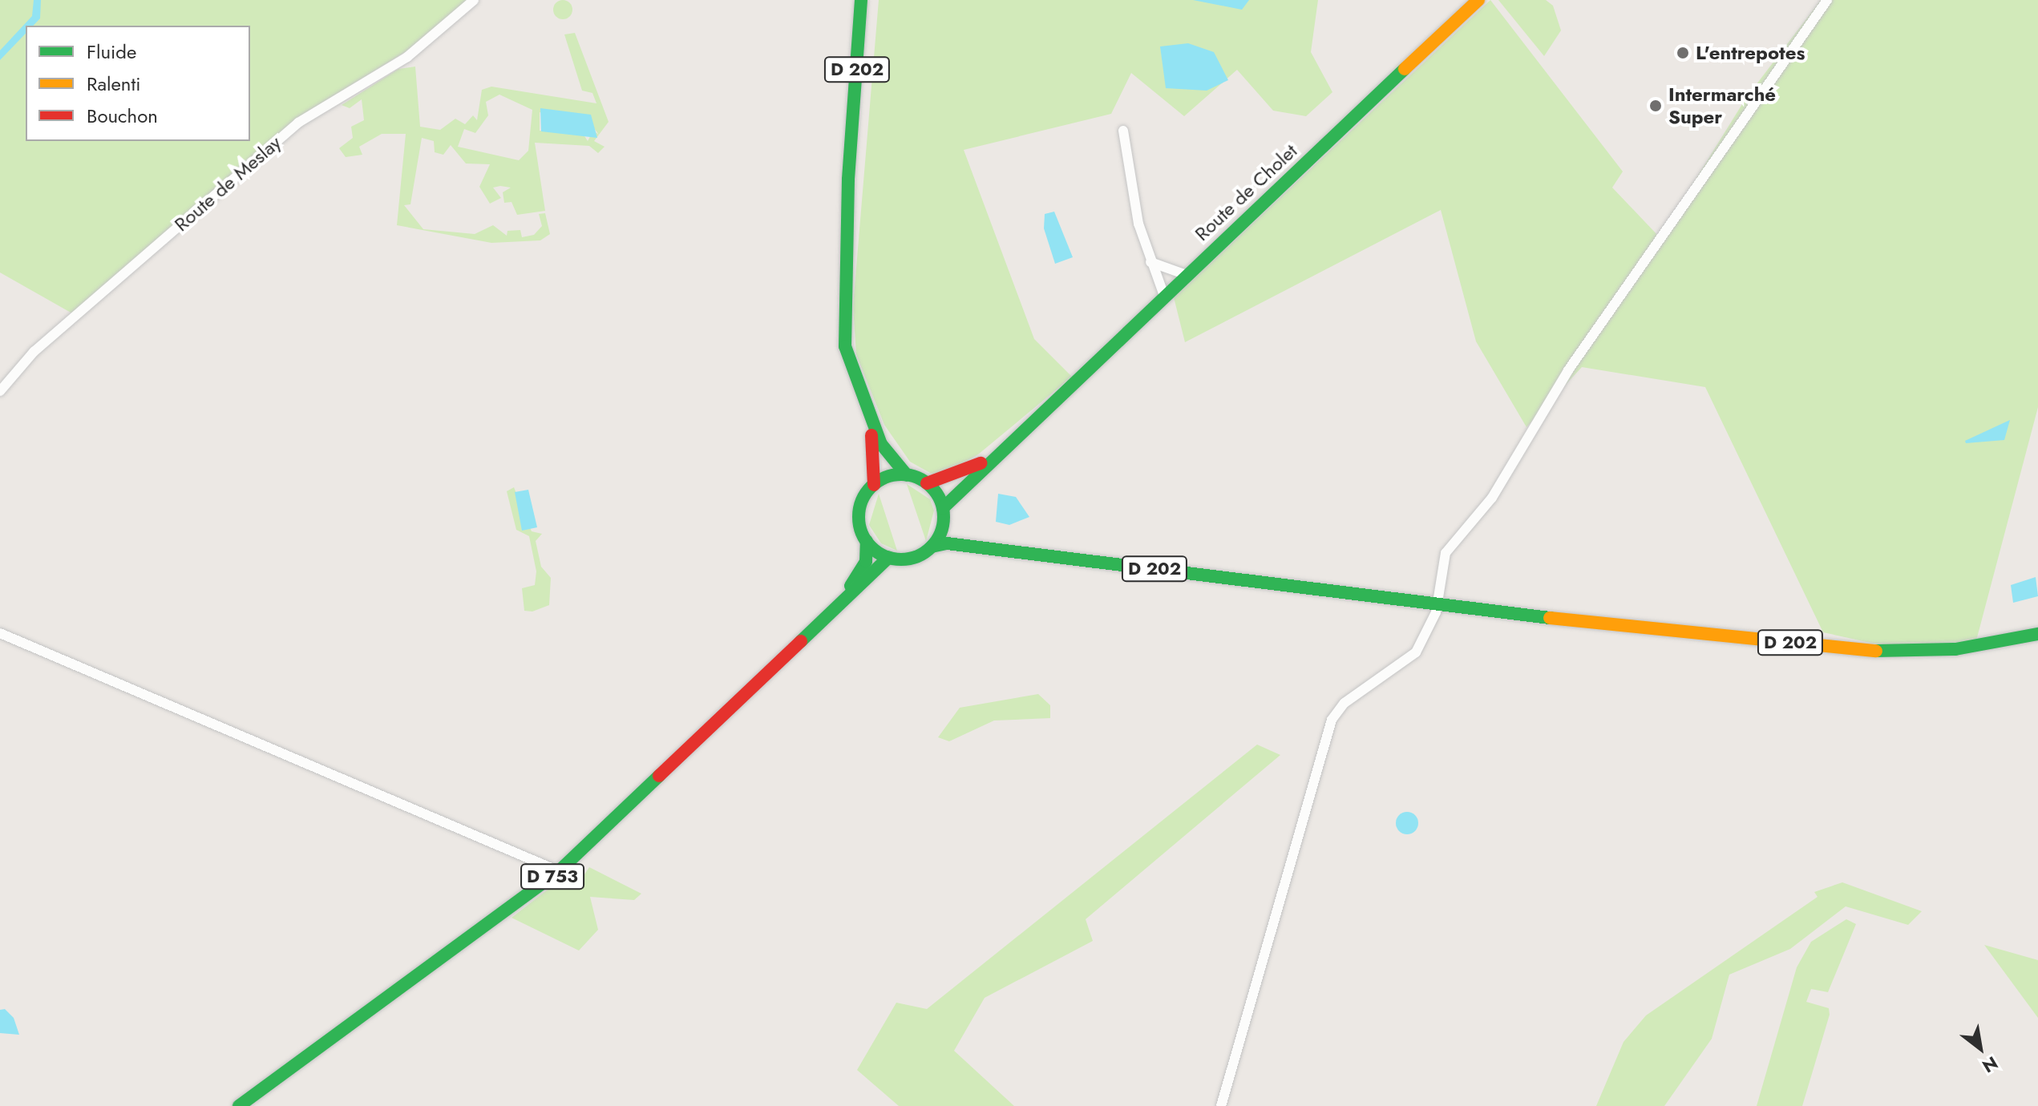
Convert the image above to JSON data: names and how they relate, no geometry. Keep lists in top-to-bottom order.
{
  "streets": {
    "main road": ["D 202", "Route de Cholet", "D 753"],
    "street": ["Route de Meslay"]
  },
  "crossings": [
    ["D 202", "D 753"]
  ],
  "places": ["L'entrepotes", "Intermarché Super"],
  "legend": ["Fluide", "Ralenti", "Bouchon"],
  "north": "bottom right"
}
